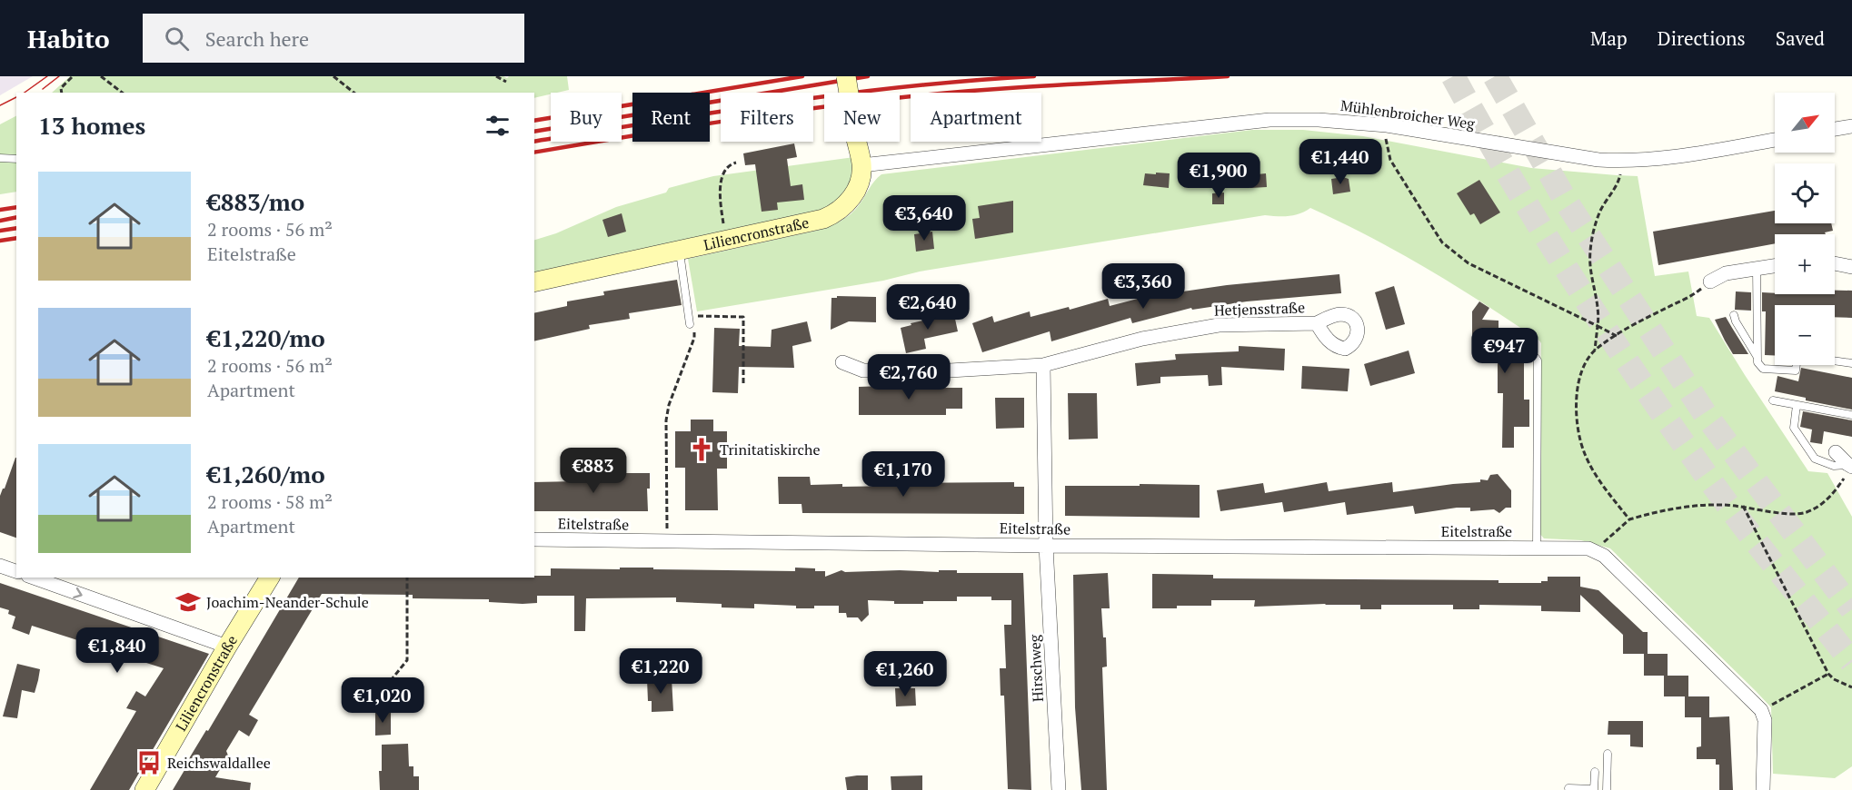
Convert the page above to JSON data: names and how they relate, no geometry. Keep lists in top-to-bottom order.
{
  "streets": {
    "main road": ["Liliencronstraße"],
    "street": [
      "Mühlenbroicher Weg",
      "Hetjensstraße",
      "Eitelstraße",
      "Hirschweg"
    ]
  },
  "crossings": [
    ["Mühlenbroicher Weg", "Liliencronstraße"],
    ["Eitelstraße", "Hirschweg"]
  ],
  "places": {
    "church": ["Trinitatiskirche"],
    "school or university": ["Joachim-Neander-Schule"],
    "bus stop": ["Reichswaldallee"]
  },
  "north": "top right",
  "page": {
    "header": "Habito",
    "search": "Search here",
    "nav": ["Map", "Directions", "Saved"],
    "map_buttons": ["+", "−"],
    "chip": [
      "Buy",
      "Rent",
      "Filters",
      "New",
      "Apartment"
    ],
    "heading": "13 homes",
    "price": [
      "€1,440",
      "€1,900",
      "€3,640",
      "€3,360",
      "€2,640",
      "€947",
      "€2,760",
      "€883",
      "€1,170",
      "€1,840",
      "€1,220",
      "€1,260",
      "€1,020"
    ],
    "list": [
      {
        "name": "€883/mo",
        "note": "2 rooms · 56 m² · Eitelstraße"
      },
      {
        "name": "€1,220/mo",
        "note": "2 rooms · 56 m² · Apartment"
      },
      {
        "name": "€1,260/mo",
        "note": "2 rooms · 58 m² · Apartment"
      }
    ]
  }
}
